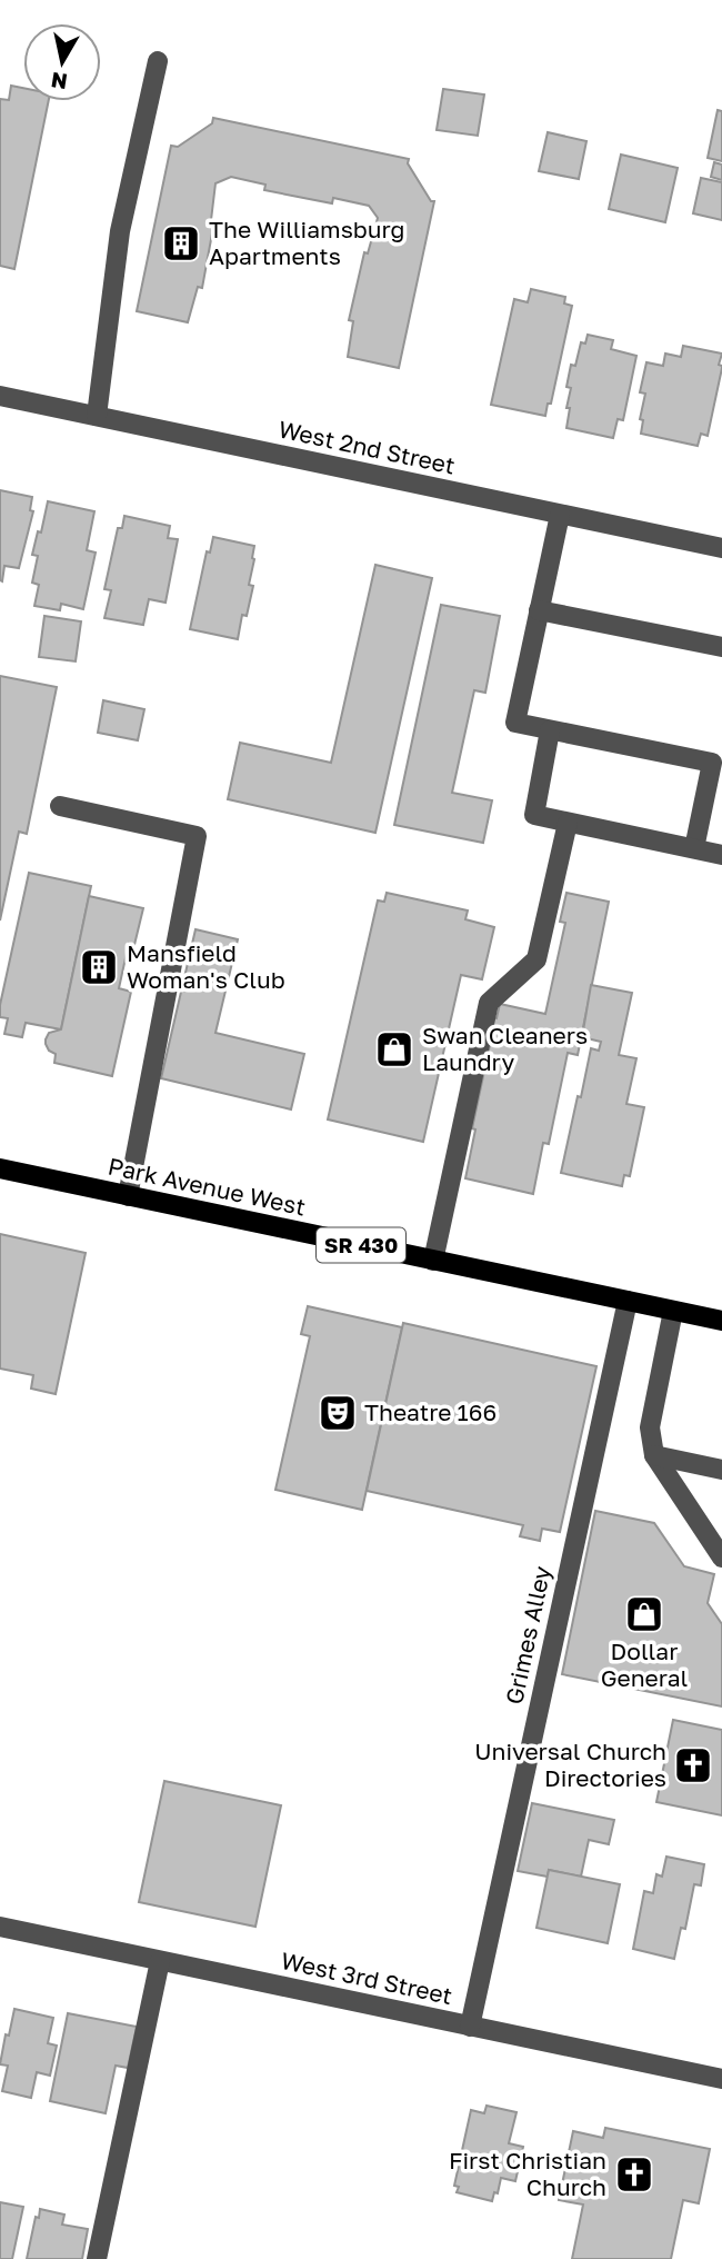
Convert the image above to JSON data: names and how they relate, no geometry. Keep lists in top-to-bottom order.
{
  "streets": {
    "main road": ["Park Avenue West", "SR 430"],
    "street": ["West 2nd Street", "Grimes Alley", "West 3rd Street"]
  },
  "crossings": [
    ["Park Avenue West", "Grimes Alley"],
    ["Grimes Alley", "West 3rd Street"]
  ],
  "places": {
    "building": ["The Williamsburg Apartments", "Mansfield Woman's Club"],
    "shop": ["Swan Cleaners Laundry", "Dollar General"],
    "theatre": ["Theatre 166"],
    "church": ["Universal Church Directories", "First Christian Church"]
  },
  "north": "bottom"
}
